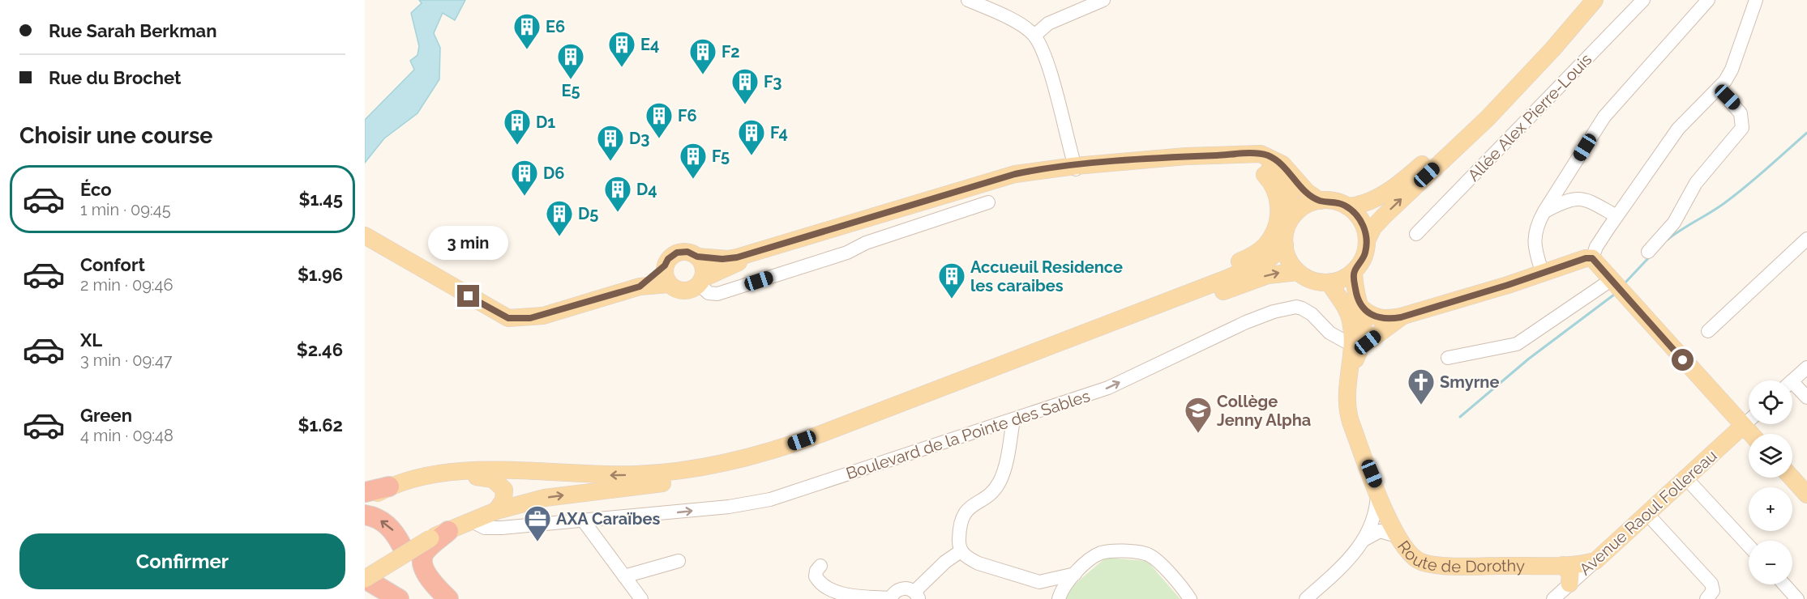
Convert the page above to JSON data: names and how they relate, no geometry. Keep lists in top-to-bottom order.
{
  "streets": {
    "main road": ["Avenue Raoul Follereau", "Route de Dorothy"],
    "street": ["Allée Alex Pierre-Louis", "Boulevard de la Pointe des Sables"]
  },
  "crossings": [
    ["Boulevard de la Pointe des Sables", "Route de Dorothy"],
    ["Avenue Raoul Follereau", "Route de Dorothy"]
  ],
  "one_way": ["Boulevard de la Pointe des Sables"],
  "places": {
    "building": [
      "E6",
      "E4",
      "F2",
      "E5",
      "F3",
      "F6",
      "D1",
      "F4",
      "D3",
      "F5",
      "D6",
      "D4",
      "D5",
      "Accueuil Residence les caraibes"
    ],
    "church": ["Smyrne"],
    "school or university": ["Collège Jenny Alpha"],
    "office": ["AXA Caraïbes"]
  },
  "page": {
    "banner": ["Rue Sarah Berkman", "Rue du Brochet"],
    "heading": "Choisir une course",
    "list": [
      {
        "name": "Éco",
        "note": "1 min · 09:45",
        "value": "$1.45"
      },
      {
        "name": "Confort",
        "note": "2 min · 09:46",
        "value": "$1.96"
      },
      {
        "name": "XL",
        "note": "3 min · 09:47",
        "value": "$2.46"
      },
      {
        "name": "Green",
        "note": "4 min · 09:48",
        "value": "$1.62"
      }
    ],
    "bubble": "3 min",
    "map_buttons": ["+", "−"],
    "buttons": "Confirmer"
  }
}
